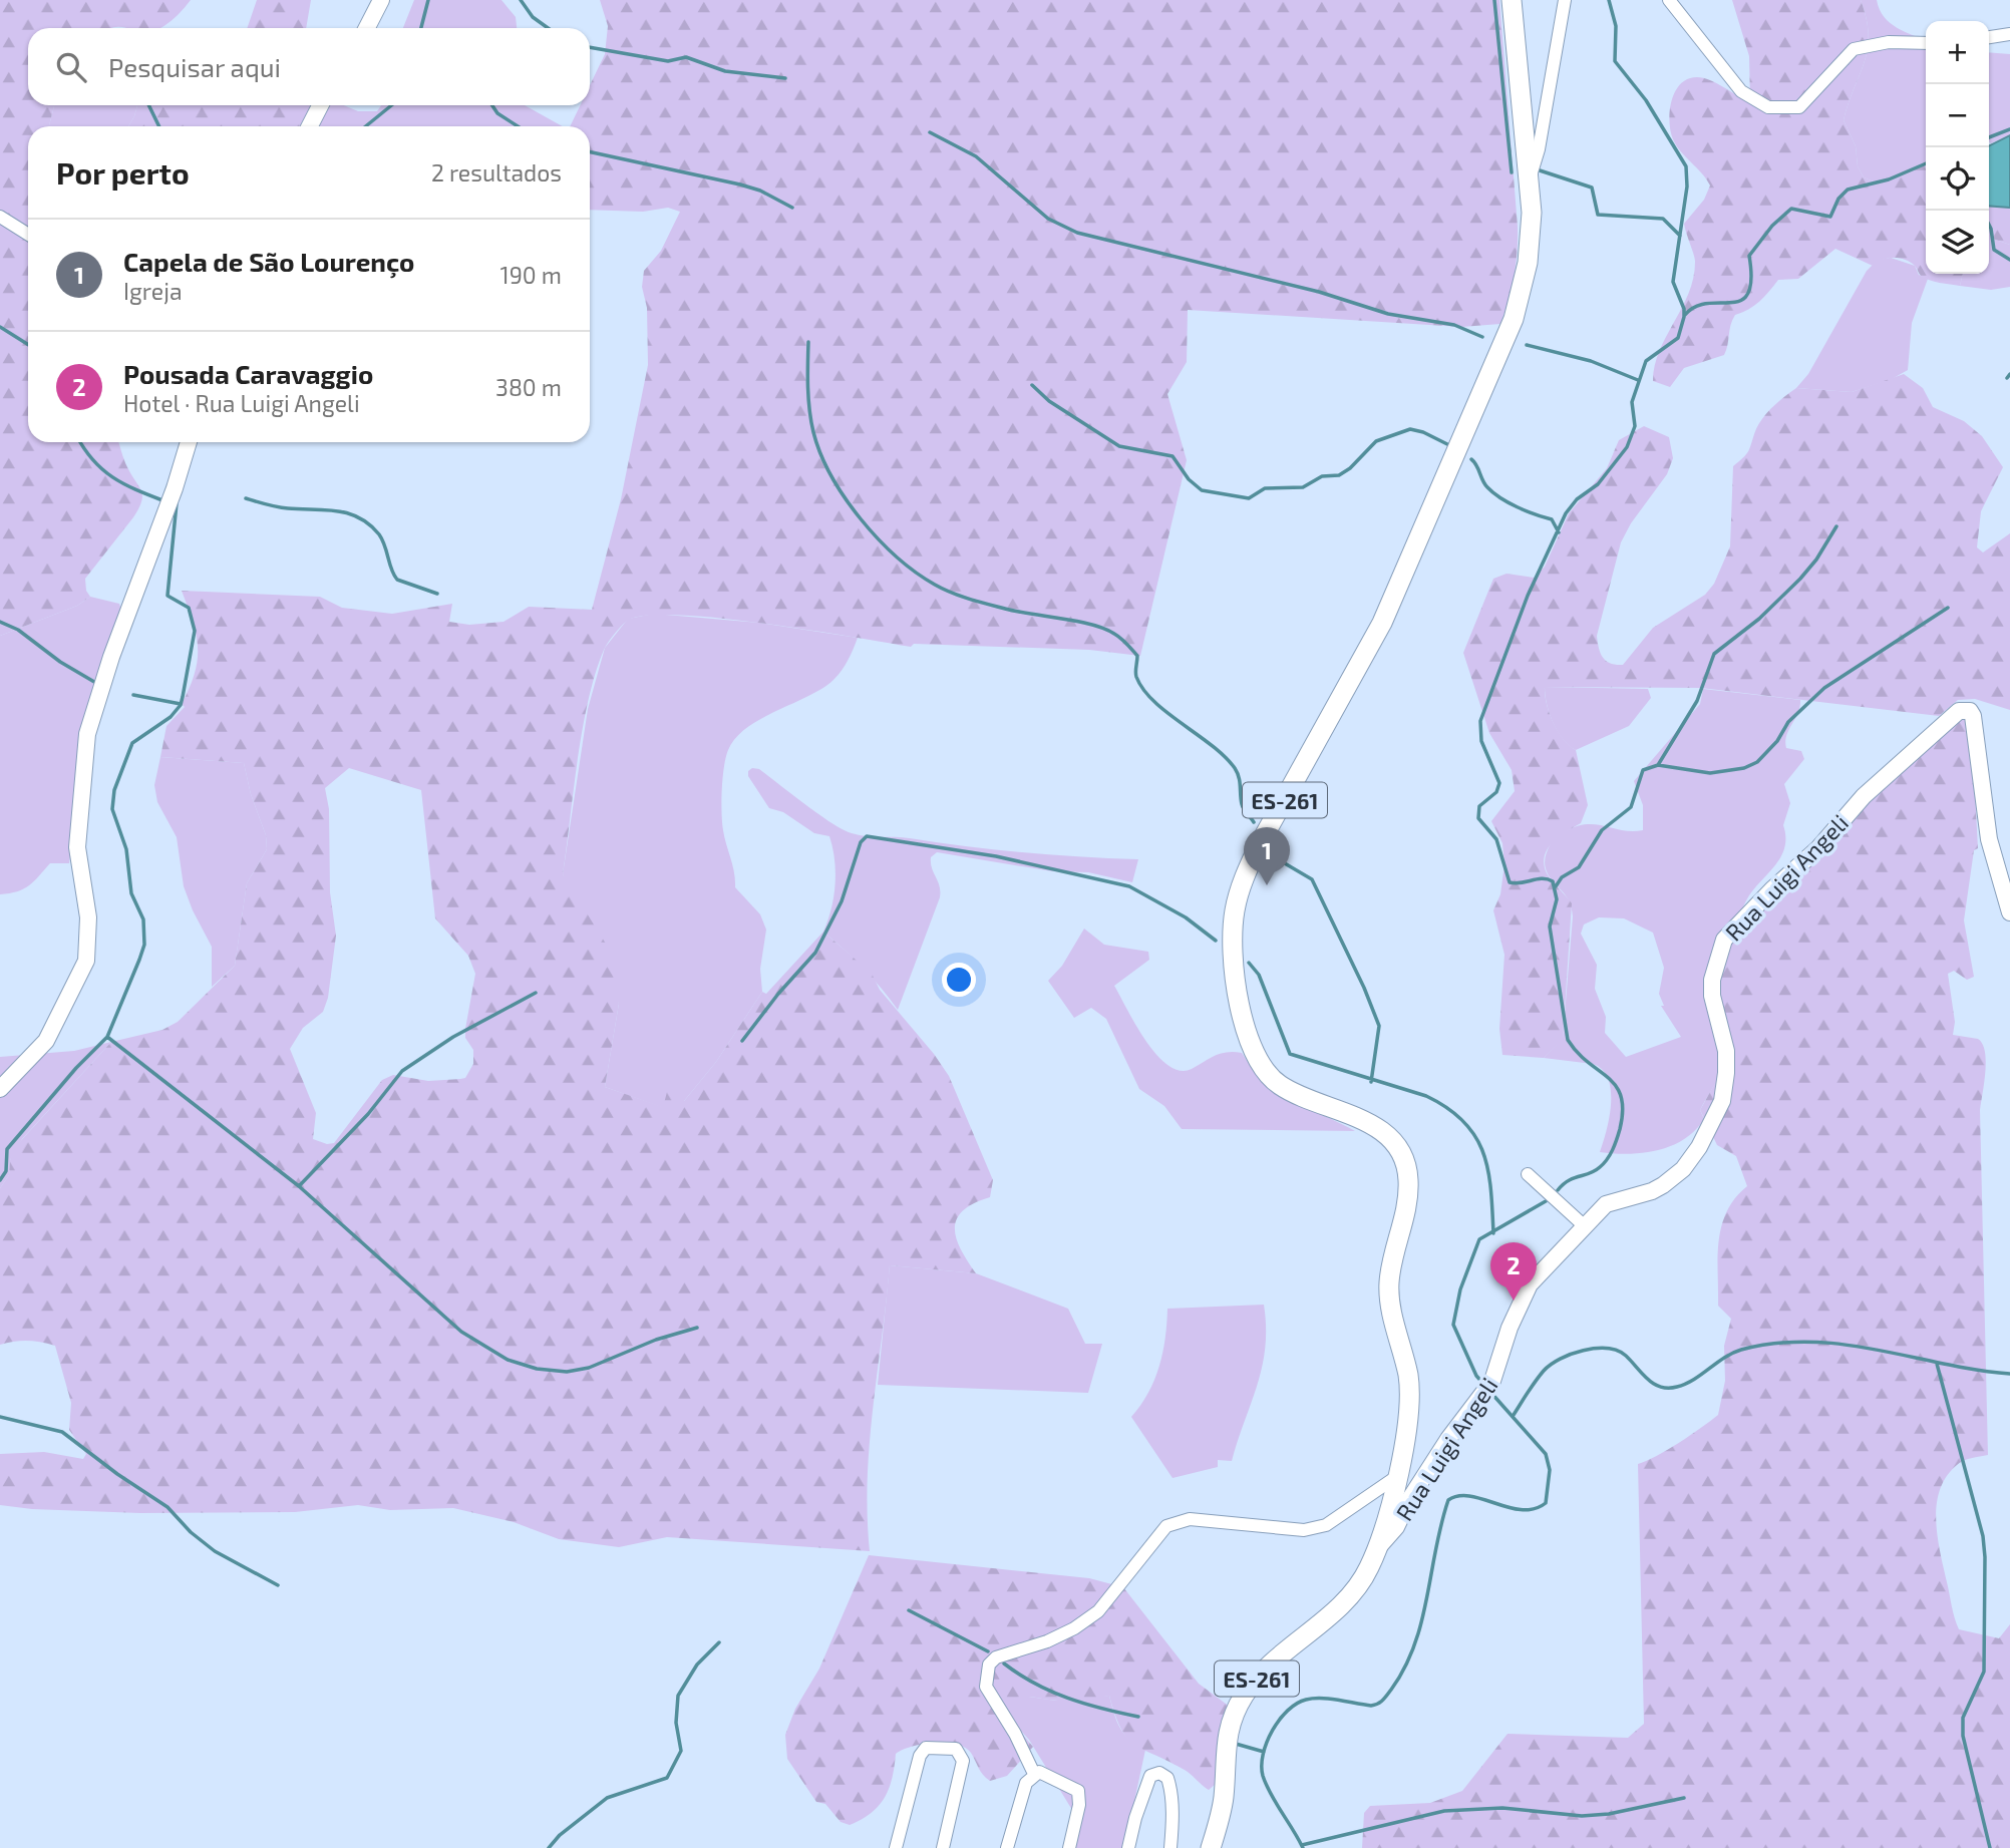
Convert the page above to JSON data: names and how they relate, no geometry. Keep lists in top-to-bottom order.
{
  "streets": {
    "main road": ["ES-261"],
    "street": ["Rua Luigi Angeli"]
  },
  "crossings": [
    ["ES-261", "Rua Luigi Angeli"]
  ],
  "page": {
    "map_buttons": ["+", "−"],
    "search": "Pesquisar aqui",
    "heading": ["Por perto", "2 resultados"],
    "list": [
      {
        "mark": "1",
        "name": "Capela de São Lourenço",
        "note": "Igreja",
        "value": "190 m"
      },
      {
        "mark": "2",
        "name": "Pousada Caravaggio",
        "note": "Hotel · Rua Luigi Angeli",
        "value": "380 m"
      }
    ],
    "pins": ["1", "2"]
  }
}
